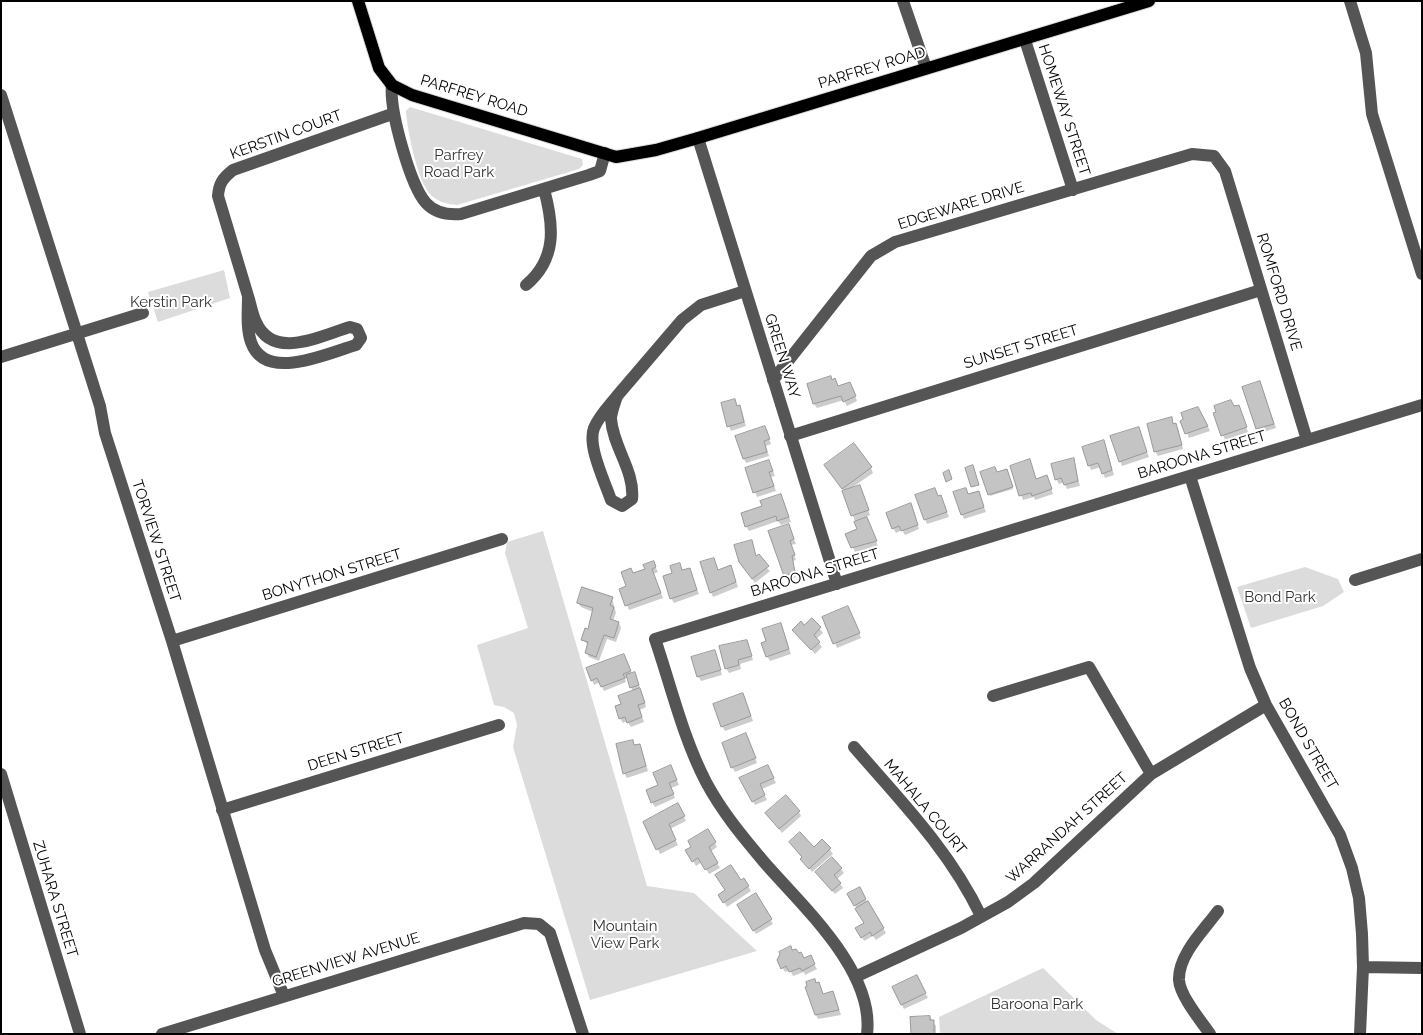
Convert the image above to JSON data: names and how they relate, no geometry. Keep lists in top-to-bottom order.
{
  "streets": {
    "main road": ["PARFREY ROAD"],
    "street": [
      "HOMEWAY STREET",
      "KERSTIN COURT",
      "EDGEWARE DRIVE",
      "ROMFORD DRIVE",
      "SUNSET STREET",
      "GREEN WAY",
      "BAROONA STREET",
      "TORVIEW STREET",
      "BONYTHON STREET",
      "BOND STREET",
      "DEEN STREET",
      "MAHALA COURT",
      "WARRANDAH STREET",
      "ZUHARA STREET",
      "GREENVIEW AVENUE"
    ]
  },
  "crossings": [
    ["PARFREY ROAD", "HOMEWAY STREET"],
    ["PARFREY ROAD", "GREEN WAY"],
    ["HOMEWAY STREET", "EDGEWARE DRIVE"],
    ["EDGEWARE DRIVE", "ROMFORD DRIVE"],
    ["EDGEWARE DRIVE", "GREEN WAY"],
    ["ROMFORD DRIVE", "SUNSET STREET"],
    ["ROMFORD DRIVE", "BAROONA STREET"],
    ["SUNSET STREET", "GREEN WAY"],
    ["GREEN WAY", "BAROONA STREET"],
    ["BAROONA STREET", "BOND STREET"],
    ["BAROONA STREET", "WARRANDAH STREET"],
    ["TORVIEW STREET", "BONYTHON STREET"],
    ["TORVIEW STREET", "DEEN STREET"],
    ["TORVIEW STREET", "GREENVIEW AVENUE"],
    ["BOND STREET", "WARRANDAH STREET"],
    ["MAHALA COURT", "WARRANDAH STREET"]
  ],
  "parks": [
    "Parfrey Road Park",
    "Kerstin Park",
    "Bond Park",
    "Mountain View Park",
    "Baroona Park"
  ]
}
